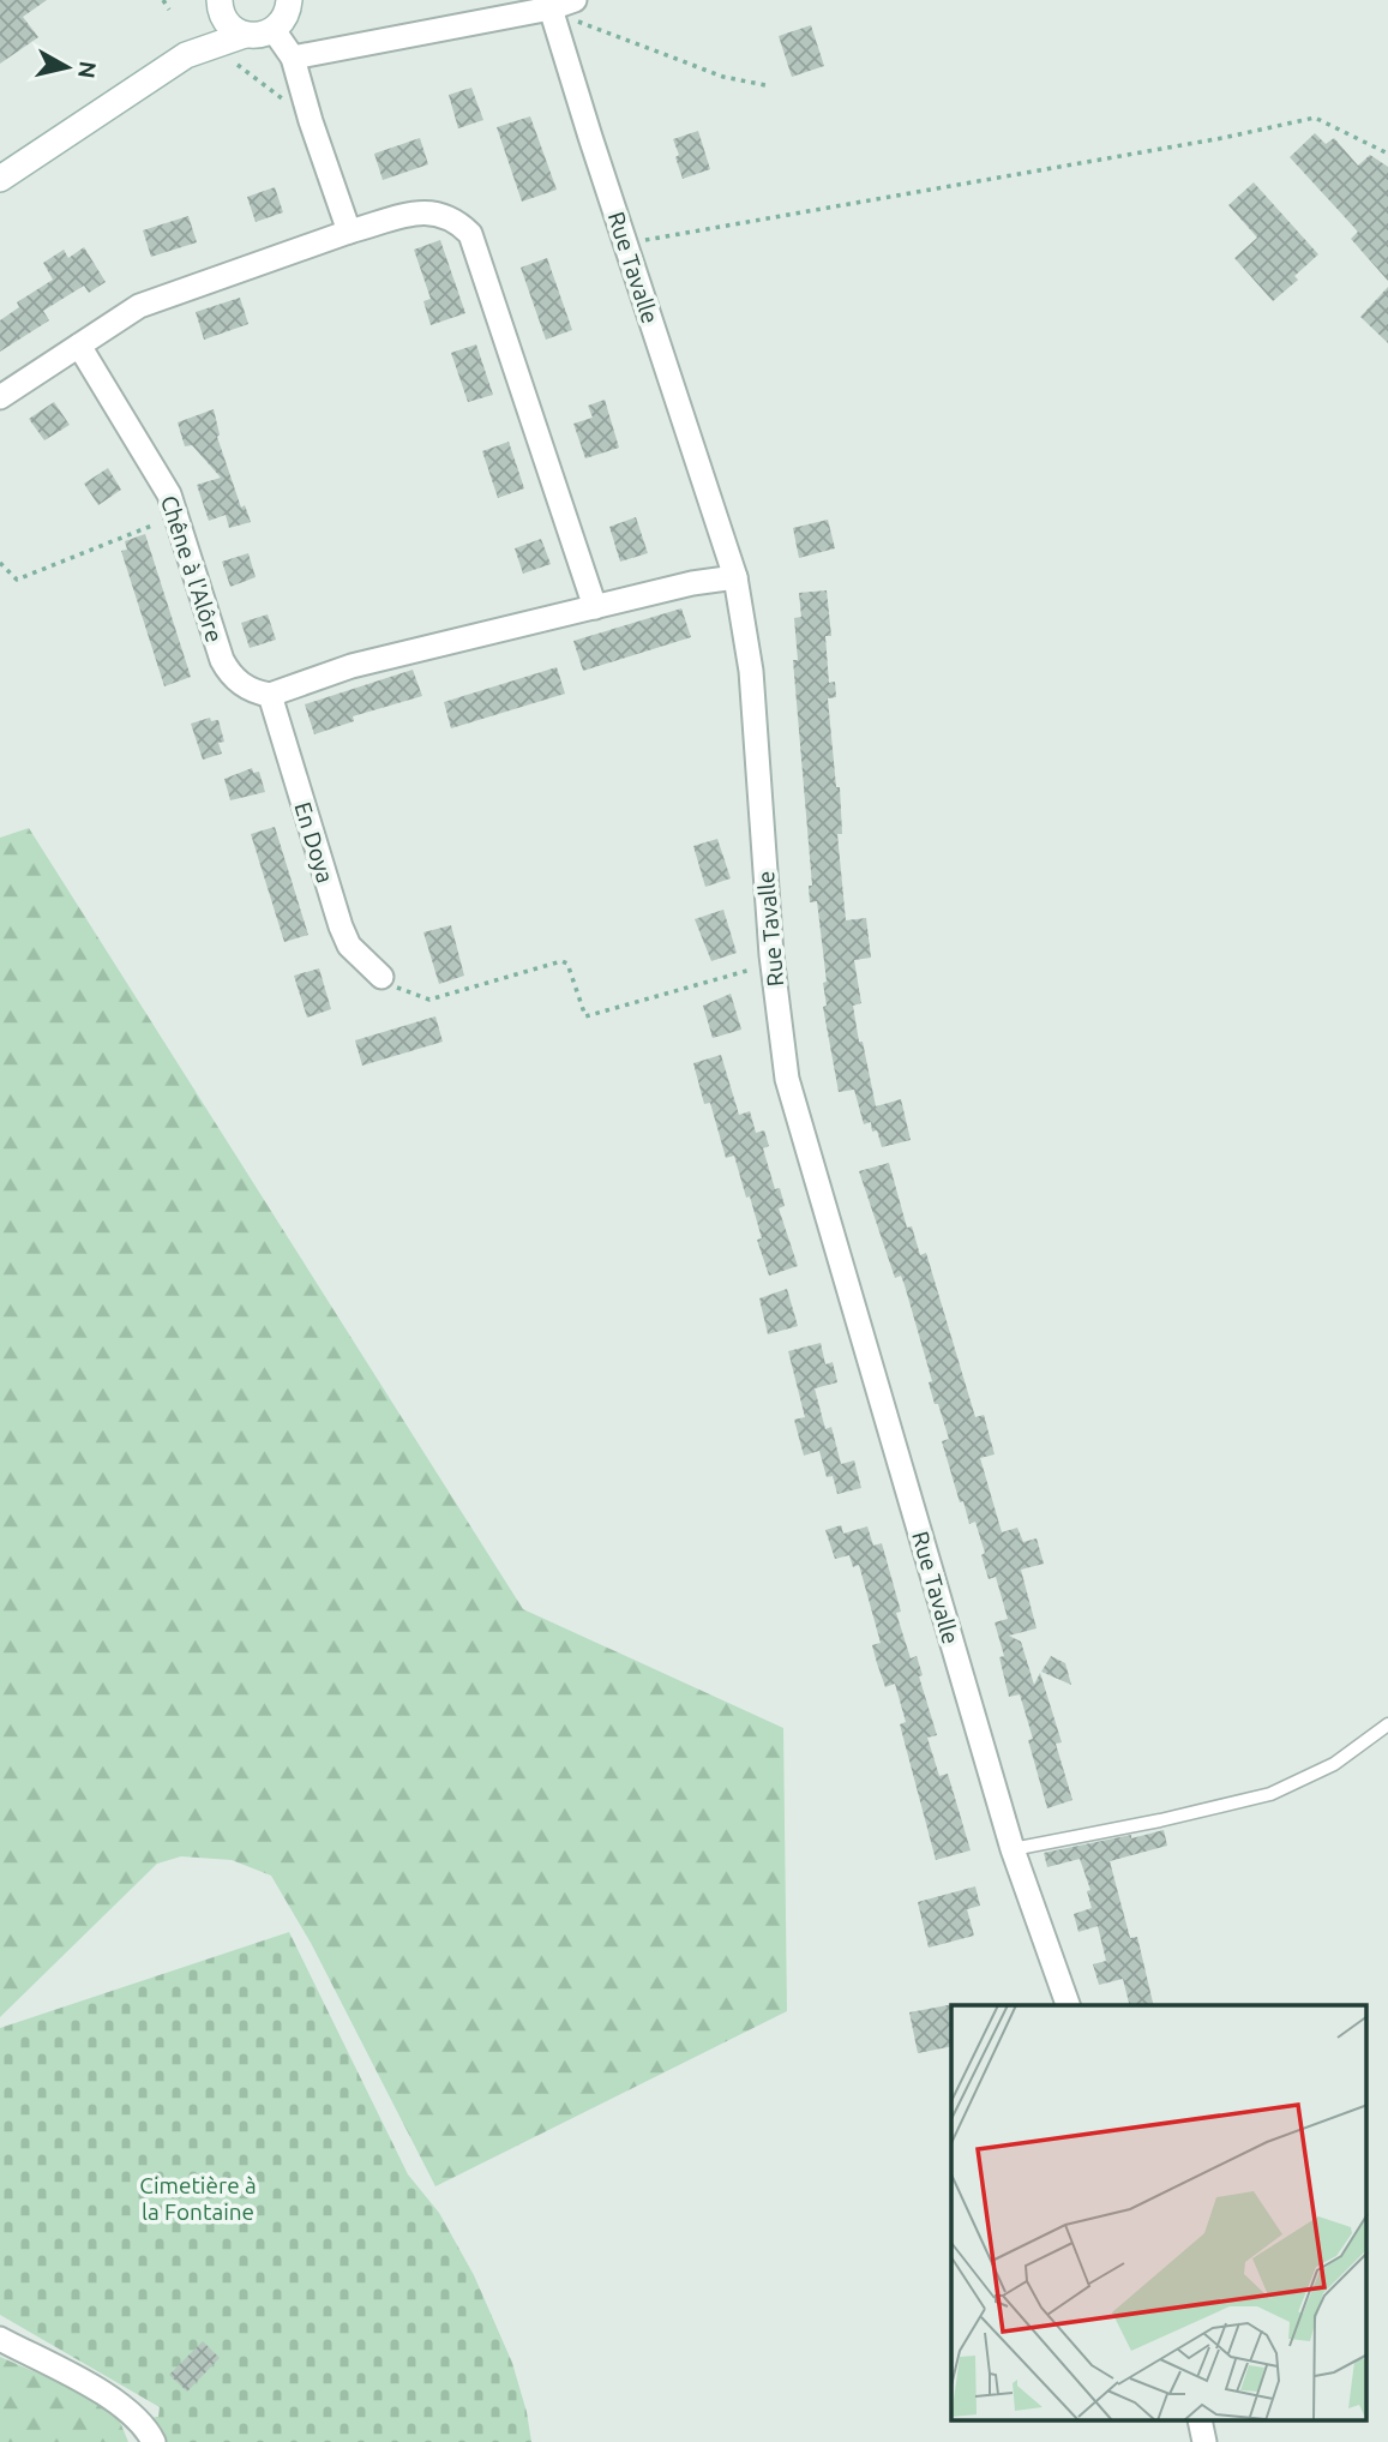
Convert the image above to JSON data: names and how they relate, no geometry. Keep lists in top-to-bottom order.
{
  "streets": {
    "street": ["Rue Tavalle", "Chêne à l'Alôre", "En Doya"]
  },
  "crossings": [
    ["Chêne à l'Alôre", "En Doya"]
  ],
  "parks": ["Cimetière à la Fontaine"],
  "north": "right"
}
